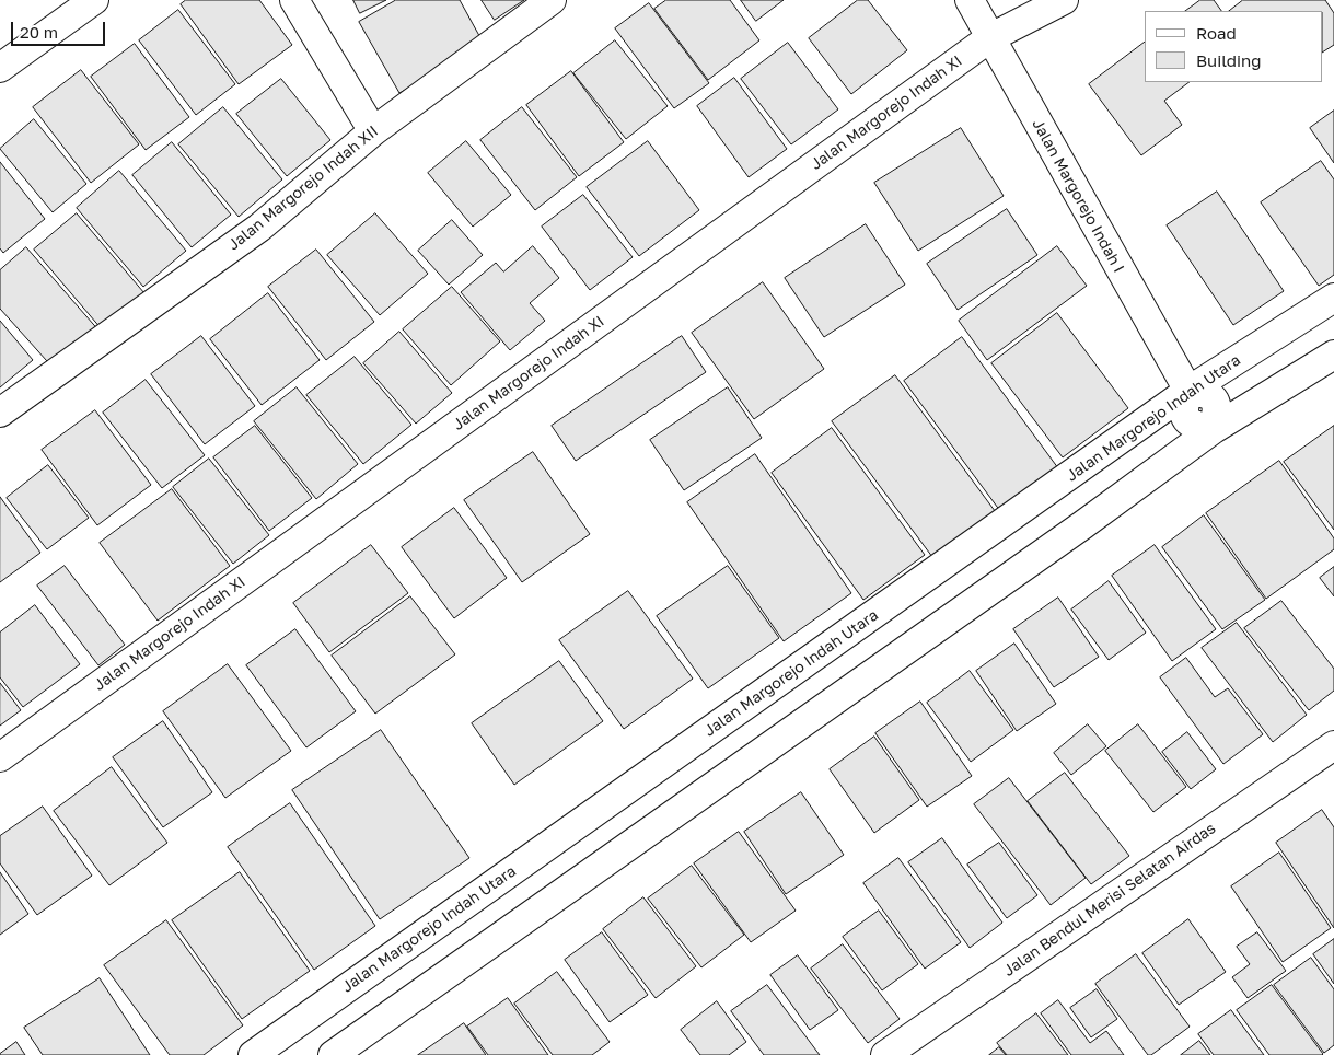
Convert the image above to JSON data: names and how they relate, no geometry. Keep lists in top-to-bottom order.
{
  "streets": {
    "street": [
      "Jalan Margorejo Indah XI",
      "Jalan Margorejo Indah XII",
      "Jalan Margorejo Indah I",
      "Jalan Margorejo Indah Utara",
      "Jalan Bendul Merisi Selatan Airdas"
    ]
  },
  "crossings": [
    ["Jalan Margorejo Indah XI", "Jalan Margorejo Indah I"],
    ["Jalan Margorejo Indah I", "Jalan Margorejo Indah Utara"]
  ],
  "legend": ["Road", "Building"],
  "scale_bar": "20 m"
}
